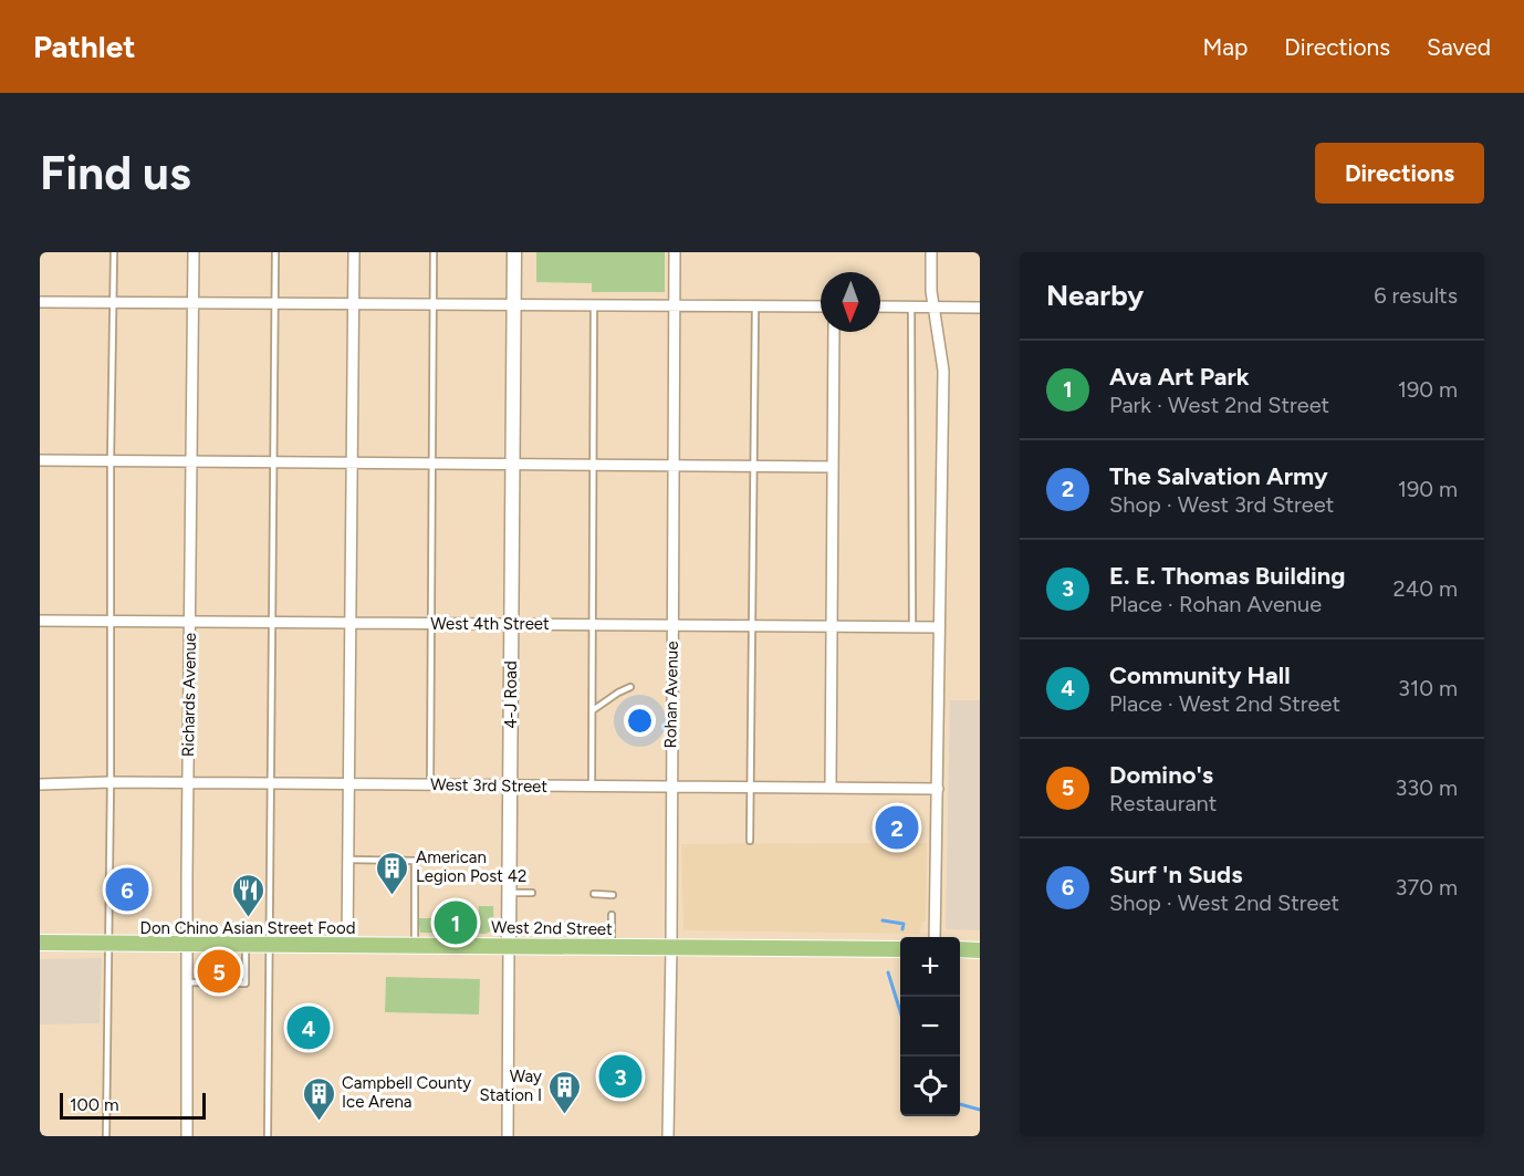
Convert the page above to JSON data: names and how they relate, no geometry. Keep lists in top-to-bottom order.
{
  "streets": {
    "main road": ["4-J Road", "West 2nd Street"],
    "street": [
      "West 4th Street",
      "Richards Avenue",
      "Rohan Avenue",
      "West 3rd Street"
    ]
  },
  "crossings": [
    ["West 4th Street", "Richards Avenue"],
    ["West 4th Street", "4-J Road"],
    ["West 4th Street", "Rohan Avenue"],
    ["Richards Avenue", "West 3rd Street"],
    ["Richards Avenue", "West 2nd Street"],
    ["4-J Road", "West 3rd Street"],
    ["4-J Road", "West 2nd Street"],
    ["Rohan Avenue", "West 3rd Street"],
    ["Rohan Avenue", "West 2nd Street"]
  ],
  "places": {
    "building": ["American Legion Post 42", "Way Station I", "Campbell County Ice Arena"],
    "restaurant": ["Don Chino Asian Street Food"]
  },
  "scale_bar": "100 m",
  "north": "bottom",
  "page": {
    "header": "Pathlet",
    "nav": ["Map", "Directions", "Saved"],
    "buttons": "Directions",
    "title": "Find us",
    "heading": ["Nearby", "6 results"],
    "list": [
      {
        "mark": "1",
        "name": "Ava Art Park",
        "note": "Park · West 2nd Street",
        "value": "190 m"
      },
      {
        "mark": "2",
        "name": "The Salvation Army",
        "note": "Shop · West 3rd Street",
        "value": "190 m"
      },
      {
        "mark": "3",
        "name": "E. E. Thomas Building",
        "note": "Place · Rohan Avenue",
        "value": "240 m"
      },
      {
        "mark": "4",
        "name": "Community Hall",
        "note": "Place · West 2nd Street",
        "value": "310 m"
      },
      {
        "mark": "5",
        "name": "Domino's",
        "note": "Restaurant",
        "value": "330 m"
      },
      {
        "mark": "6",
        "name": "Surf 'n Suds",
        "note": "Shop · West 2nd Street",
        "value": "370 m"
      }
    ],
    "pins": [
      "2",
      "6",
      "1",
      "5",
      "4",
      "3"
    ],
    "map_buttons": ["+", "−"],
    "scale": "100 m"
  }
}
